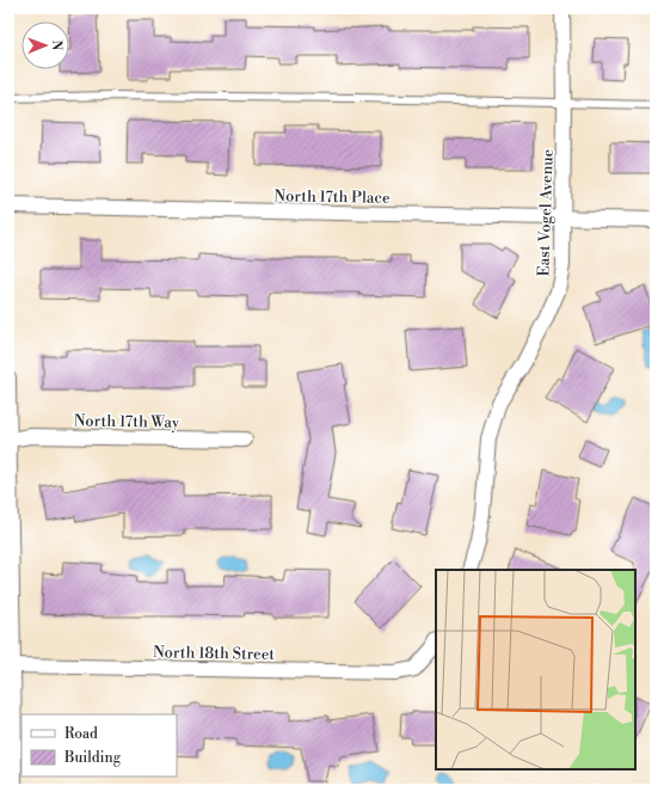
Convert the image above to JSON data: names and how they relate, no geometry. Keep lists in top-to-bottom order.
{
  "streets": {
    "street": [
      "North 17th Place",
      "East Vogel Avenue",
      "North 17th Way",
      "North 18th Street"
    ]
  },
  "crossings": [
    ["North 17th Place", "East Vogel Avenue"]
  ],
  "legend": ["Road", "Building"],
  "north": "right"
}
